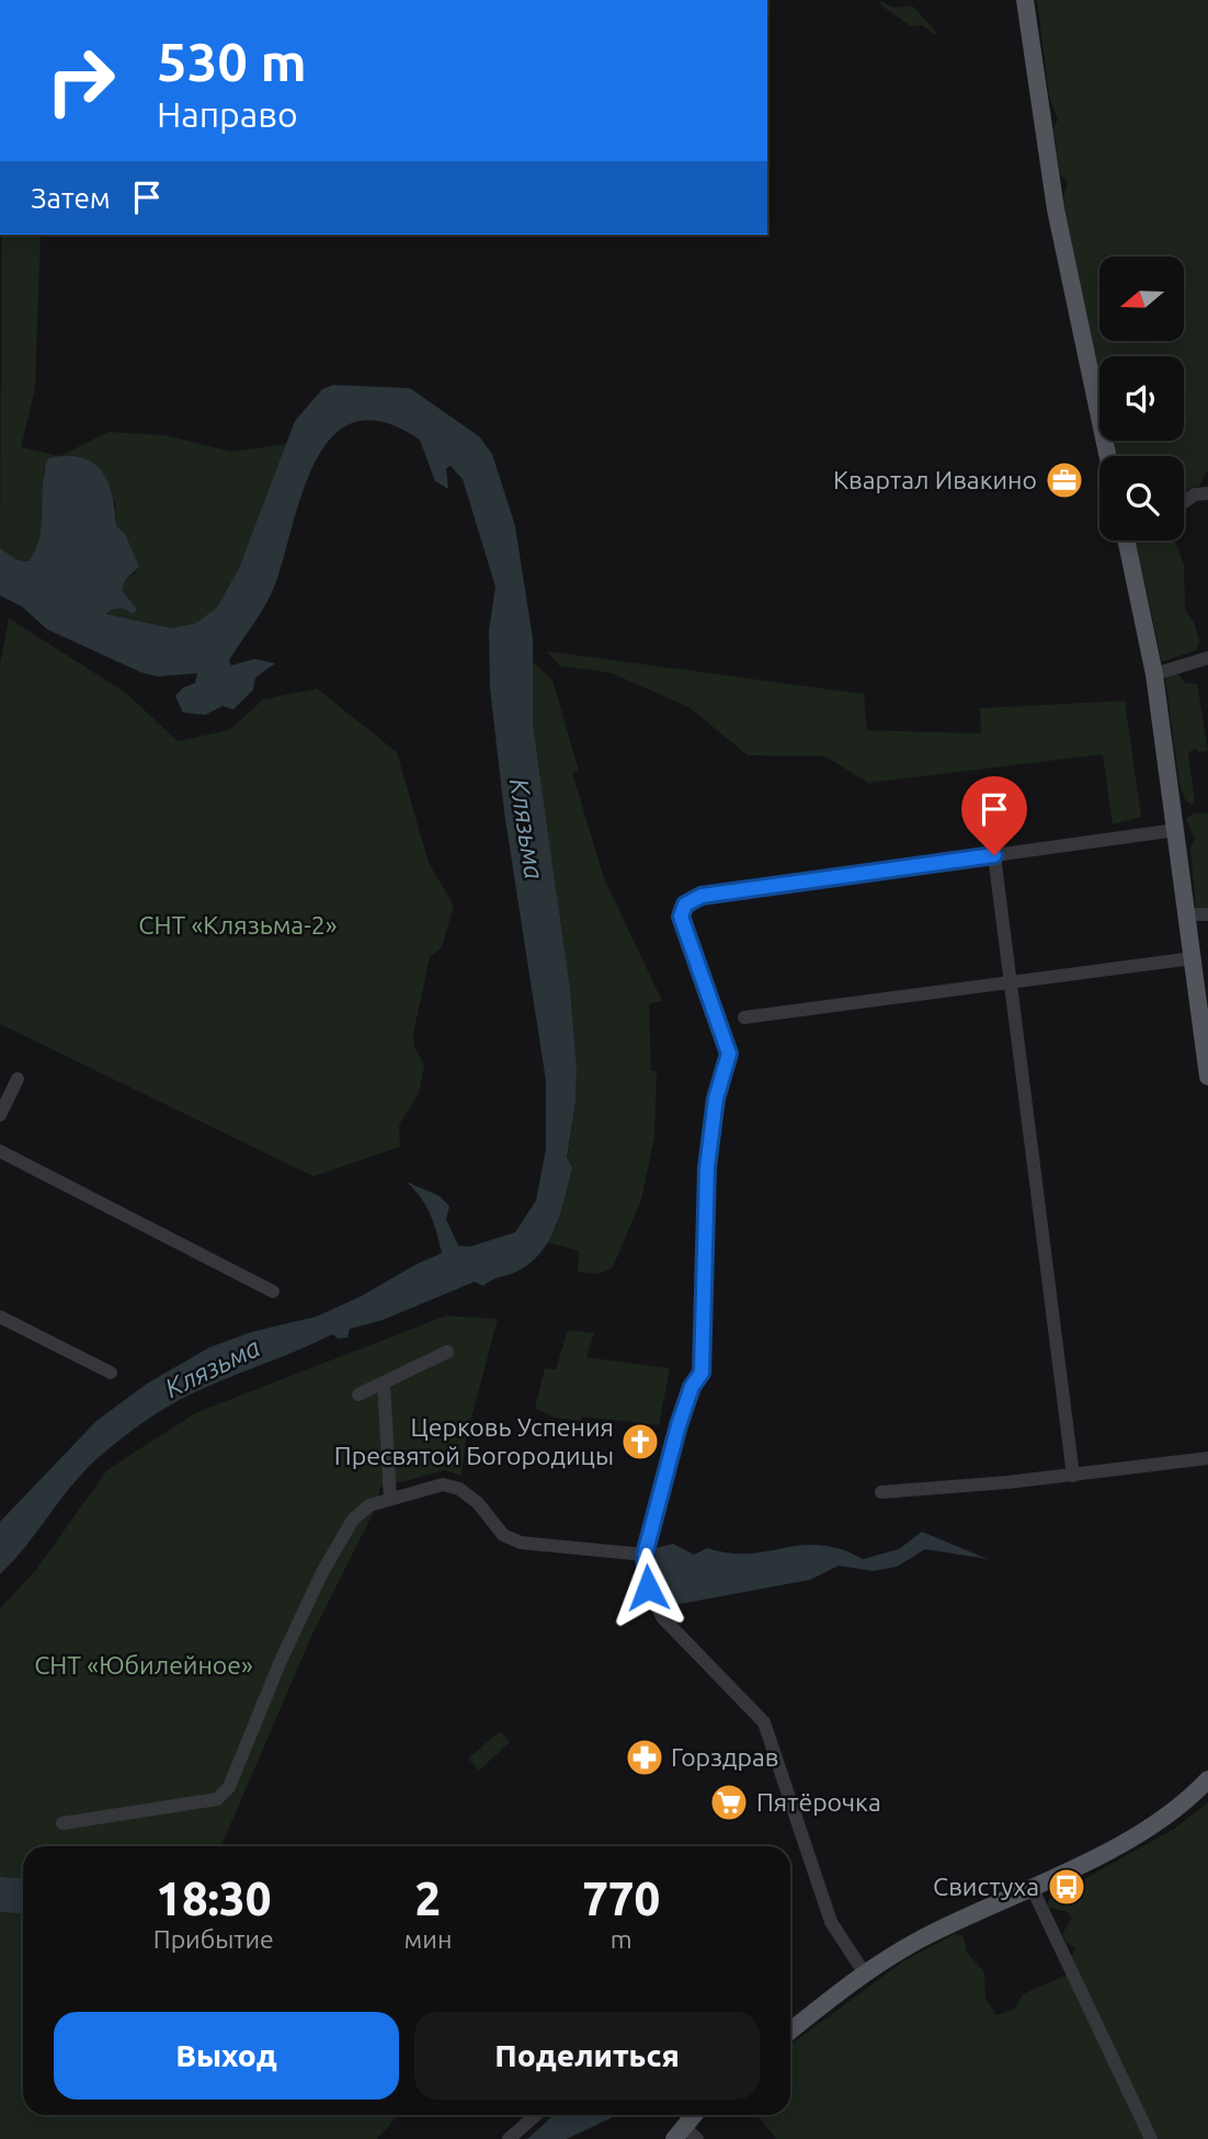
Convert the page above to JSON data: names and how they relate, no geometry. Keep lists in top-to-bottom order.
{
  "water": ["Клязьма"],
  "parks": ["СНТ «Клязьма-2»", "СНТ «Юбилейное»"],
  "places": {
    "office": ["Квартал Ивакино"],
    "church": ["Церковь Успения Пресвятой Богородицы"],
    "pharmacy": ["Горздрав"],
    "supermarket": ["Пятёрочка"],
    "bus stop": ["Свистуха"]
  },
  "north": "left",
  "page": {
    "turn": ["530 m", "Направо"],
    "then": "Затем",
    "eta": [
      "18:30",
      "Прибытие",
      "2",
      "мин",
      "770",
      "m"
    ],
    "buttons": ["Выход", "Поделиться"]
  }
}
